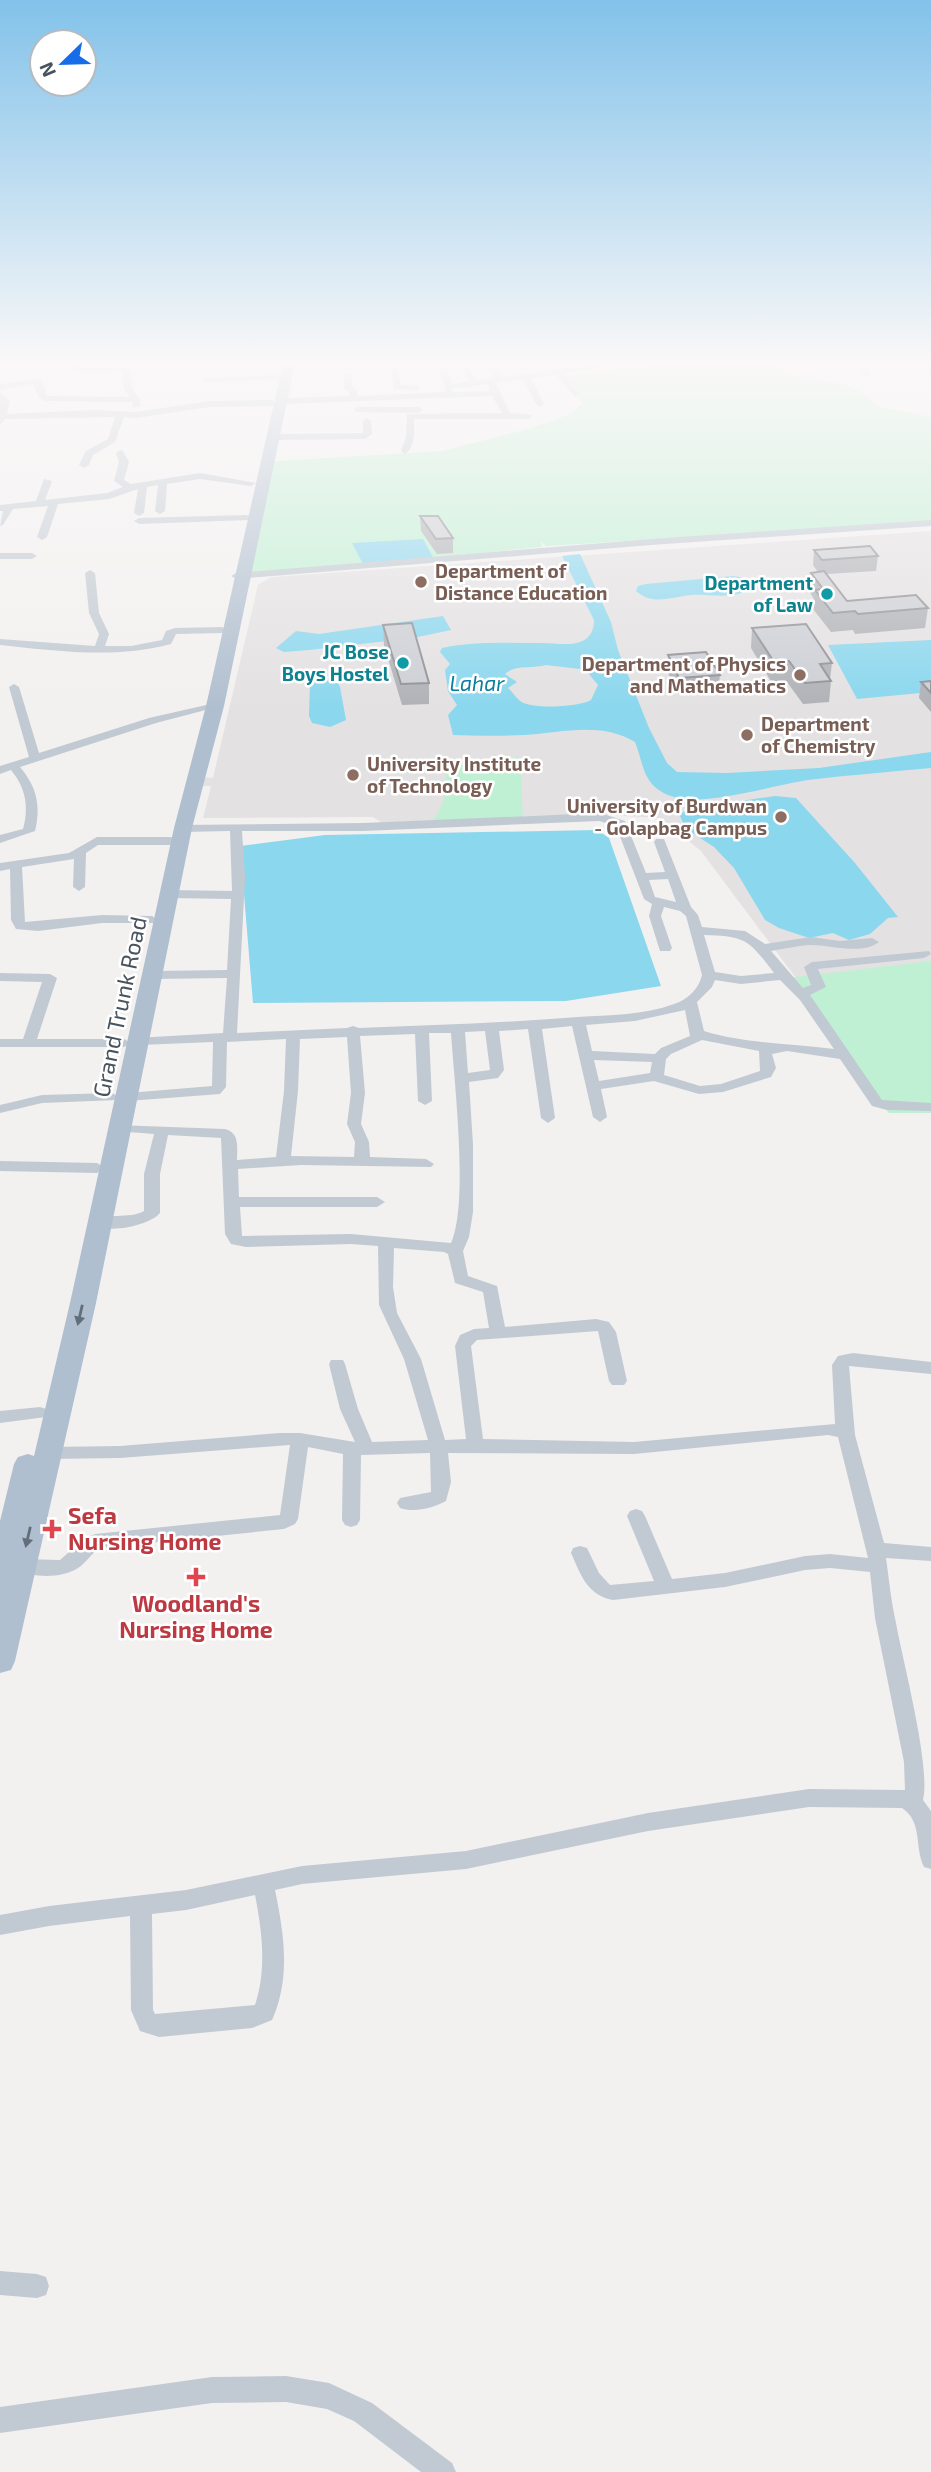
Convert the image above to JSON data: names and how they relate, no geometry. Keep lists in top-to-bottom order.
{
  "streets": {
    "main road": ["Grand Trunk Road"]
  },
  "water": ["Lahar"],
  "places": {
    "other": [
      "Department of Distance Education",
      "Department of Law",
      "JC Bose Boys Hostel",
      "Department of Physics and Mathematics",
      "Department of Chemistry",
      "University Institute of Technology",
      "University of Burdwan - Golapbag Campus"
    ],
    "health": ["Sefa Nursing Home", "Woodland's Nursing Home"]
  },
  "north": "bottom left"
}
